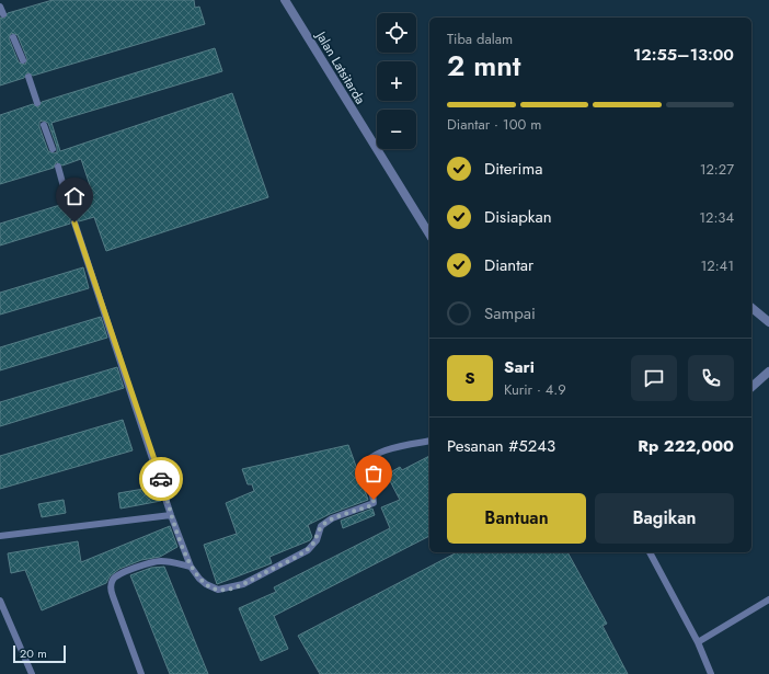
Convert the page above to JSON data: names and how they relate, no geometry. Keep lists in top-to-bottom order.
{
  "streets": {
    "street": ["Jalan Latsitarda"]
  },
  "scale_bar": "20 m",
  "page": {
    "map_buttons": ["+", "−"],
    "heading": ["2 mnt", "Tiba dalam", "12:55–13:00"],
    "panel": [
      "Sari",
      "Kurir · 4.9",
      "Pesanan #5243",
      "Rp 222,000"
    ],
    "bar": "Diantar · 100 m",
    "list": [
      ["Diterima", "12:27"],
      ["Disiapkan", "12:34"],
      ["Diantar", "12:41"],
      "Sampai"
    ],
    "round": "S",
    "buttons": ["Bantuan", "Bagikan"],
    "scale": "20 m"
  }
}
